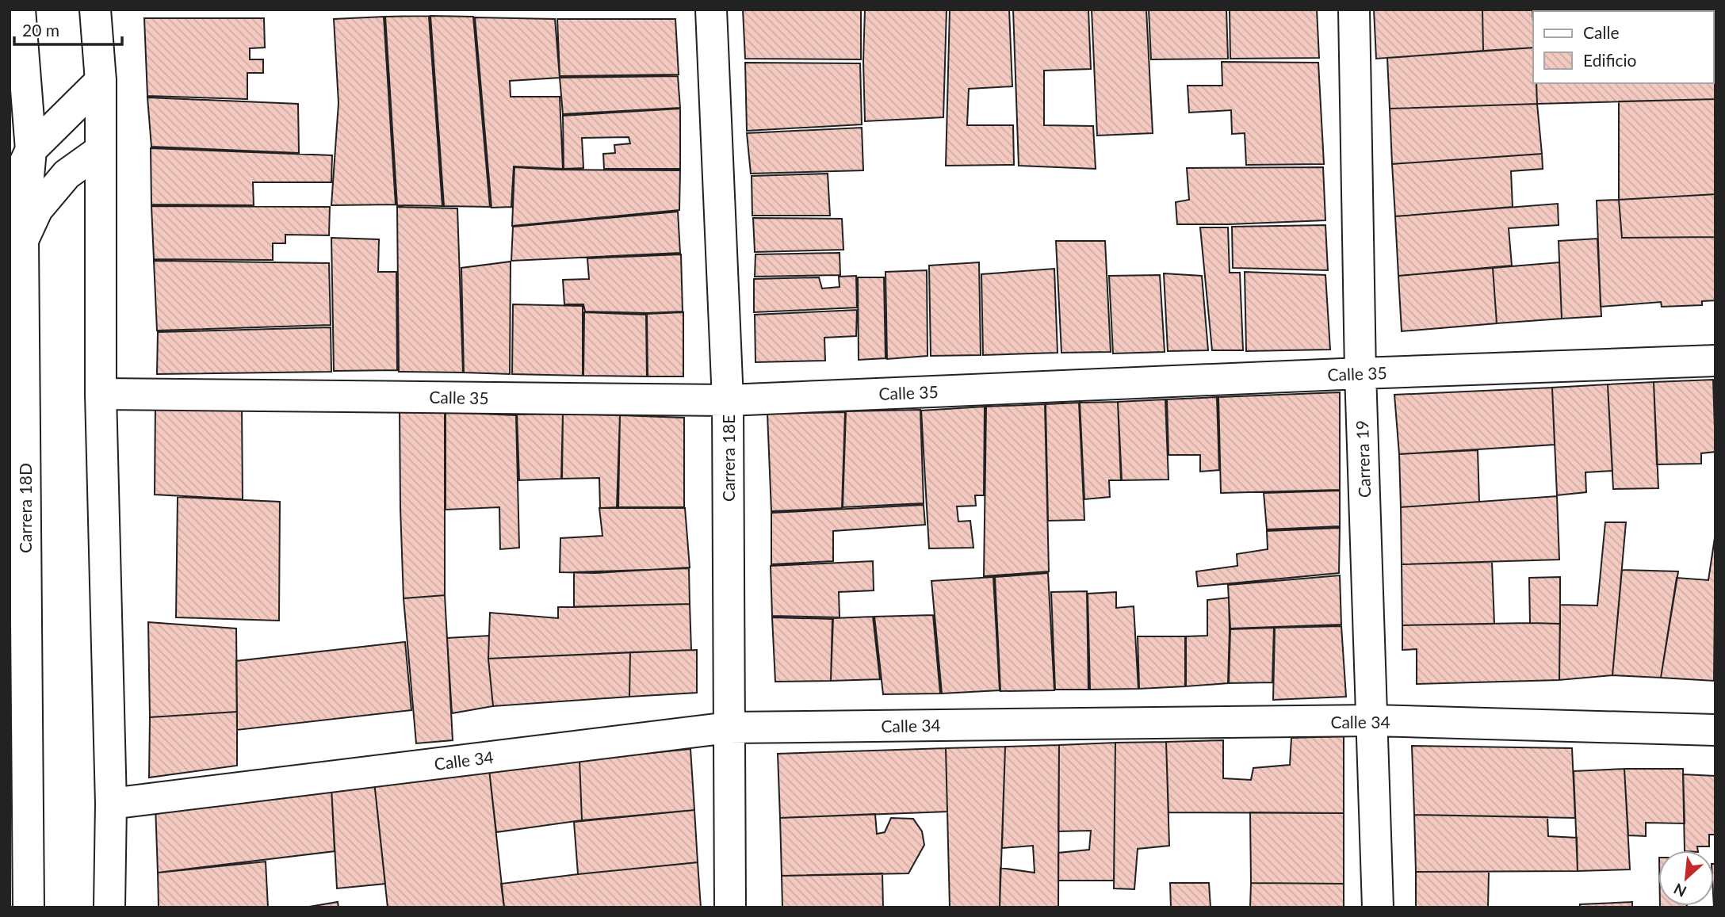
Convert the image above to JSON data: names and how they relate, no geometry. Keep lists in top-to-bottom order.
{
  "streets": {
    "street": [
      "Calle 35",
      "Carrera 18E",
      "Carrera 19",
      "Carrera 18D",
      "Calle 34"
    ]
  },
  "crossings": [
    ["Calle 35", "Carrera 18E"],
    ["Calle 35", "Carrera 19"],
    ["Carrera 18E", "Calle 34"],
    ["Carrera 19", "Calle 34"]
  ],
  "legend": ["Calle", "Edificio"],
  "scale_bar": "20 m",
  "north": "bottom left"
}
